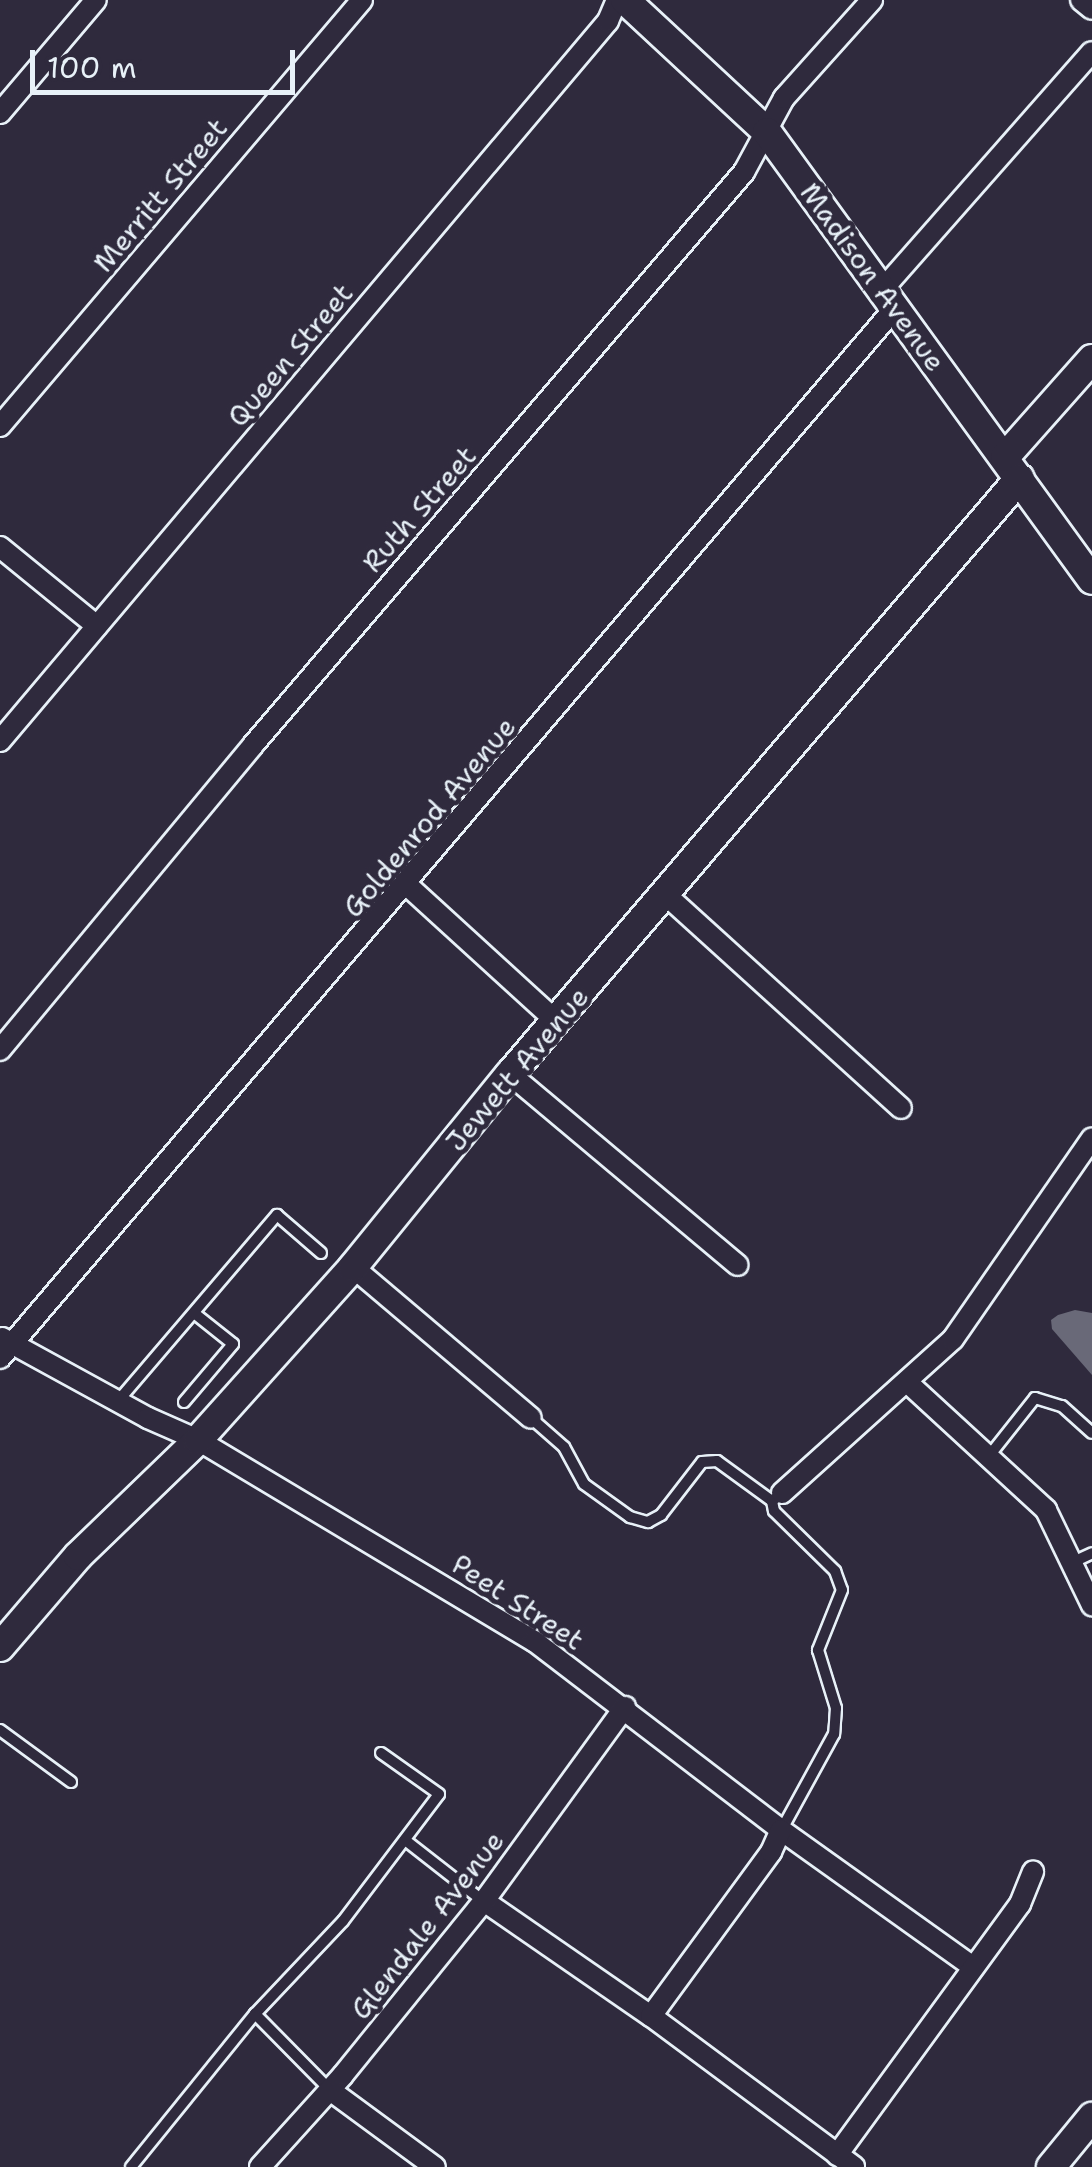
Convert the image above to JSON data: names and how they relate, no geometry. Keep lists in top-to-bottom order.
{
  "streets": {
    "main road": ["Madison Avenue", "Jewett Avenue"],
    "street": [
      "Merritt Street",
      "Queen Street",
      "Ruth Street",
      "Goldenrod Avenue",
      "Peet Street",
      "Glendale Avenue"
    ]
  },
  "crossings": [
    ["Madison Avenue", "Ruth Street"],
    ["Madison Avenue", "Goldenrod Avenue"],
    ["Madison Avenue", "Jewett Avenue"],
    ["Goldenrod Avenue", "Peet Street"],
    ["Jewett Avenue", "Peet Street"],
    ["Peet Street", "Glendale Avenue"]
  ],
  "scale_bar": "100 m"
}
